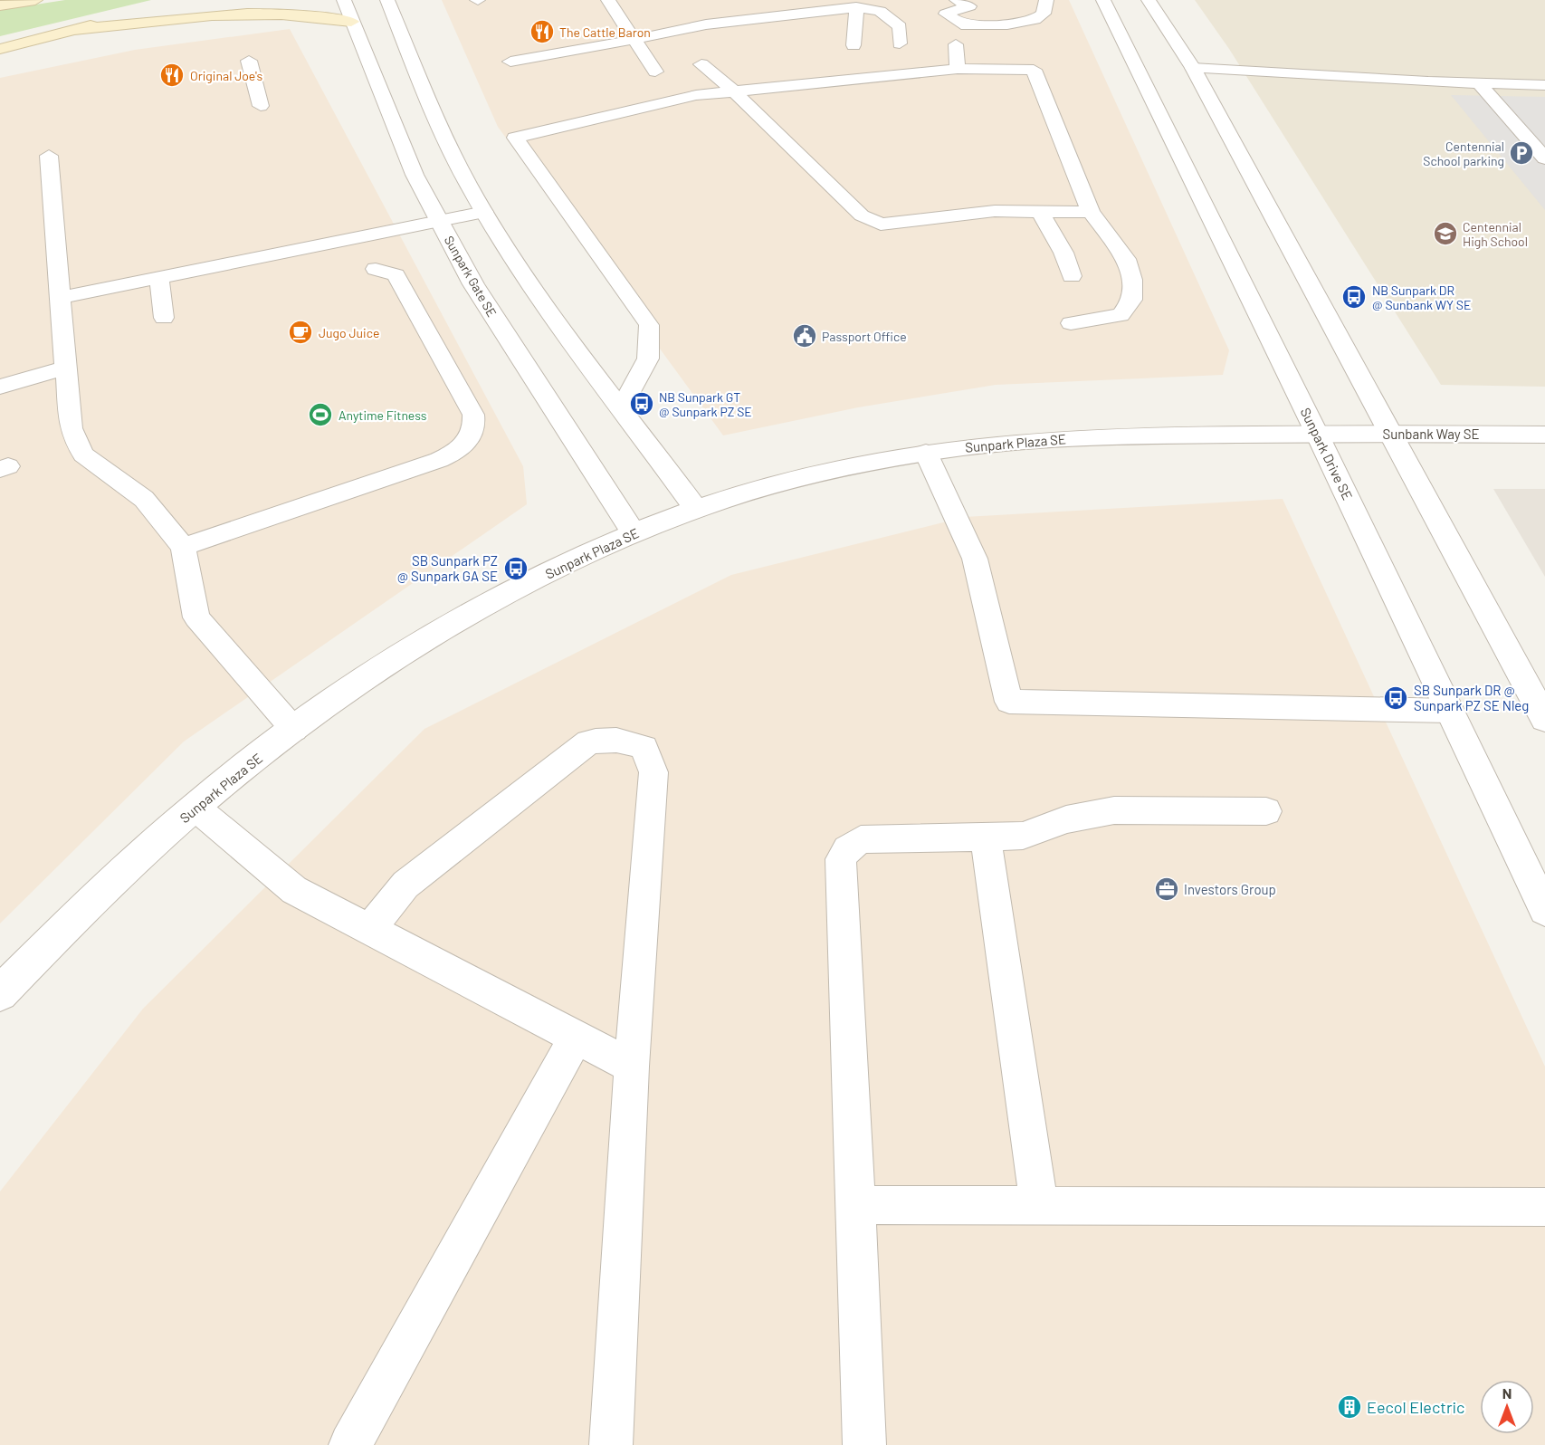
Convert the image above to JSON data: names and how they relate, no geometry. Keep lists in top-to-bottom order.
{
  "streets": {
    "street": [
      "Sunpark Gate SE",
      "Sunbank Way SE",
      "Sunpark Plaza SE",
      "Sunpark Drive SE"
    ]
  },
  "crossings": [
    ["Sunpark Gate SE", "Sunpark Plaza SE"],
    ["Sunbank Way SE", "Sunpark Plaza SE"],
    ["Sunbank Way SE", "Sunpark Drive SE"],
    ["Sunpark Plaza SE", "Sunpark Drive SE"]
  ],
  "places": {
    "restaurant": ["The Cattle Baron", "Original Joe's"],
    "parking": ["Centennial School parking"],
    "school or university": ["Centennial High School"],
    "bus stop": [
      "NB Sunpark DR @ Sunbank WY SE",
      "NB Sunpark GT @ Sunpark PZ SE",
      "SB Sunpark PZ @ Sunpark GA SE",
      "SB Sunpark DR @ Sunpark PZ SE Nleg"
    ],
    "cafe": ["Jugo Juice"],
    "public building": ["Passport Office"],
    "sports": ["Anytime Fitness"],
    "office": ["Investors Group"],
    "building": ["Eecol Electric"]
  },
  "north": "top"
}
